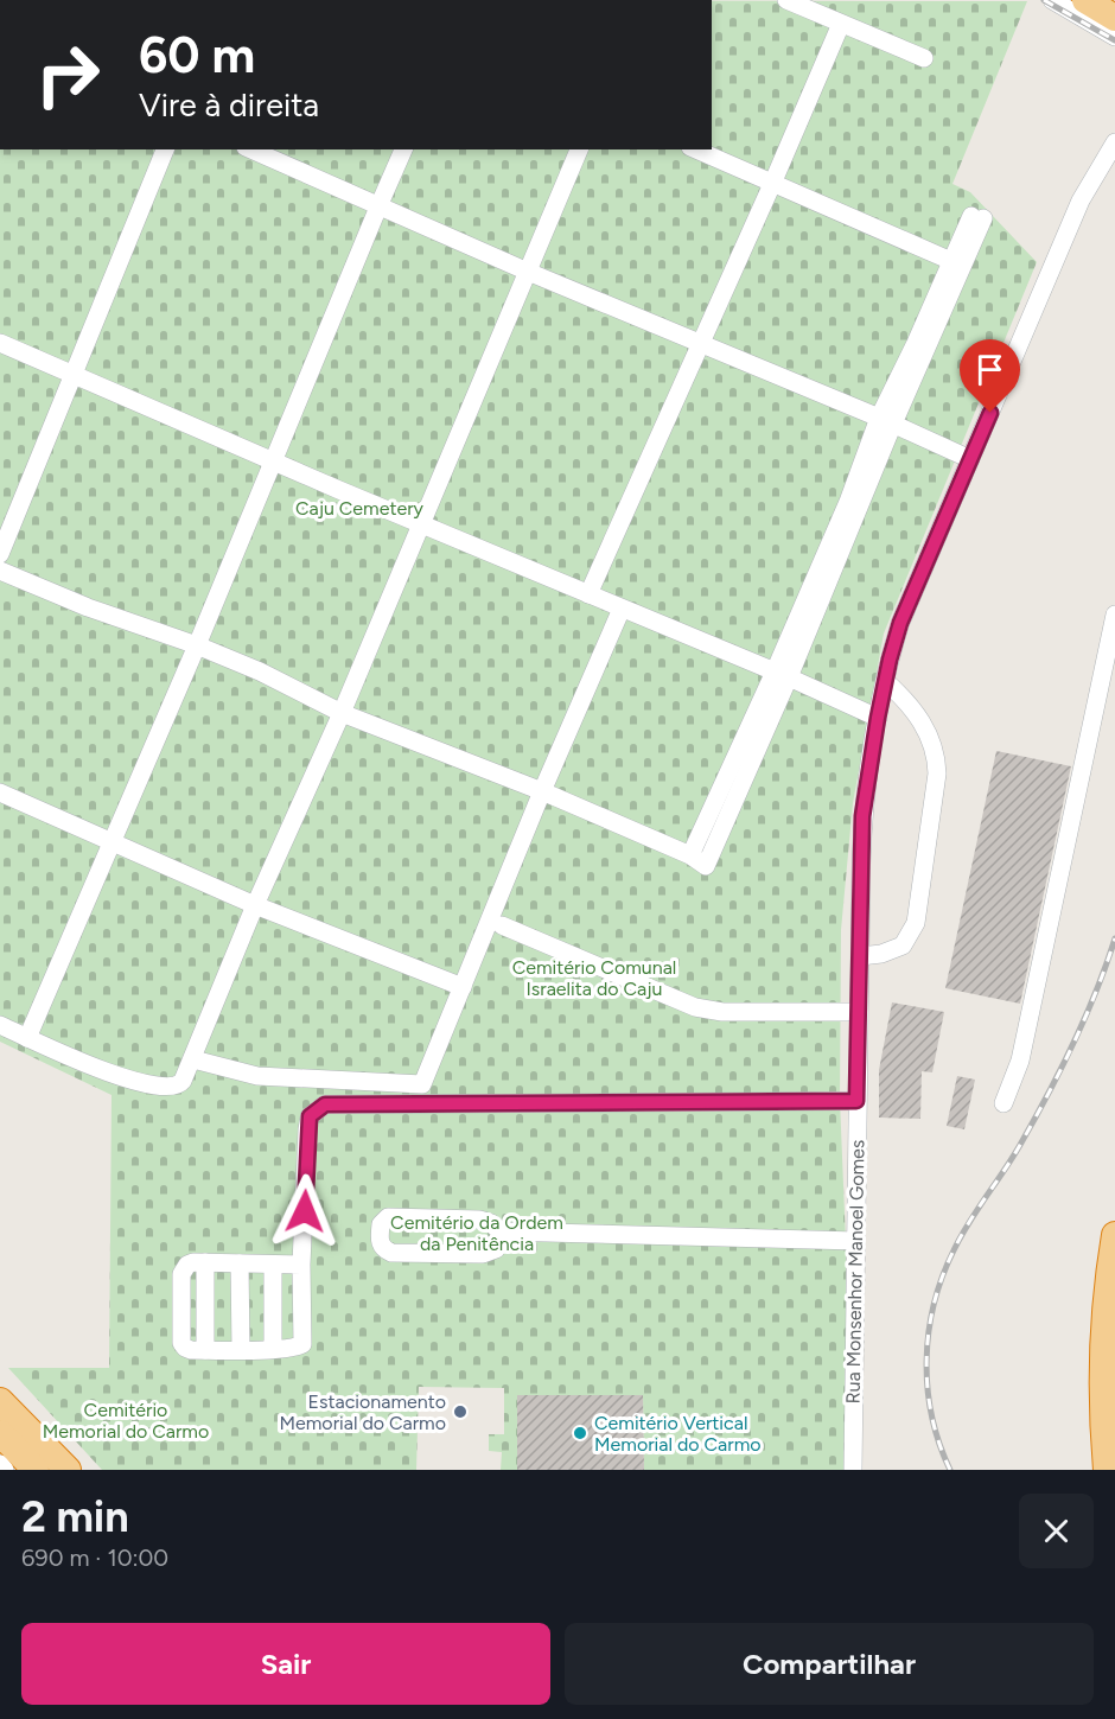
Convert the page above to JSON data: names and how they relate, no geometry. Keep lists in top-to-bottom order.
{
  "streets": {
    "street": ["Rua Monsenhor Manoel Gomes"]
  },
  "parks": [
    "Caju Cemetery",
    "Cemitério Comunal Israelita do Caju",
    "Cemitério da Ordem da Penitência",
    "Cemitério Memorial do Carmo"
  ],
  "places": ["Estacionamento Memorial do Carmo", "Cemitério Vertical Memorial do Carmo"],
  "page": {
    "turn": ["60 m", "Vire à direita"],
    "heading": ["2 min", "690 m · 10:00"],
    "buttons": ["Sair", "Compartilhar"]
  }
}
